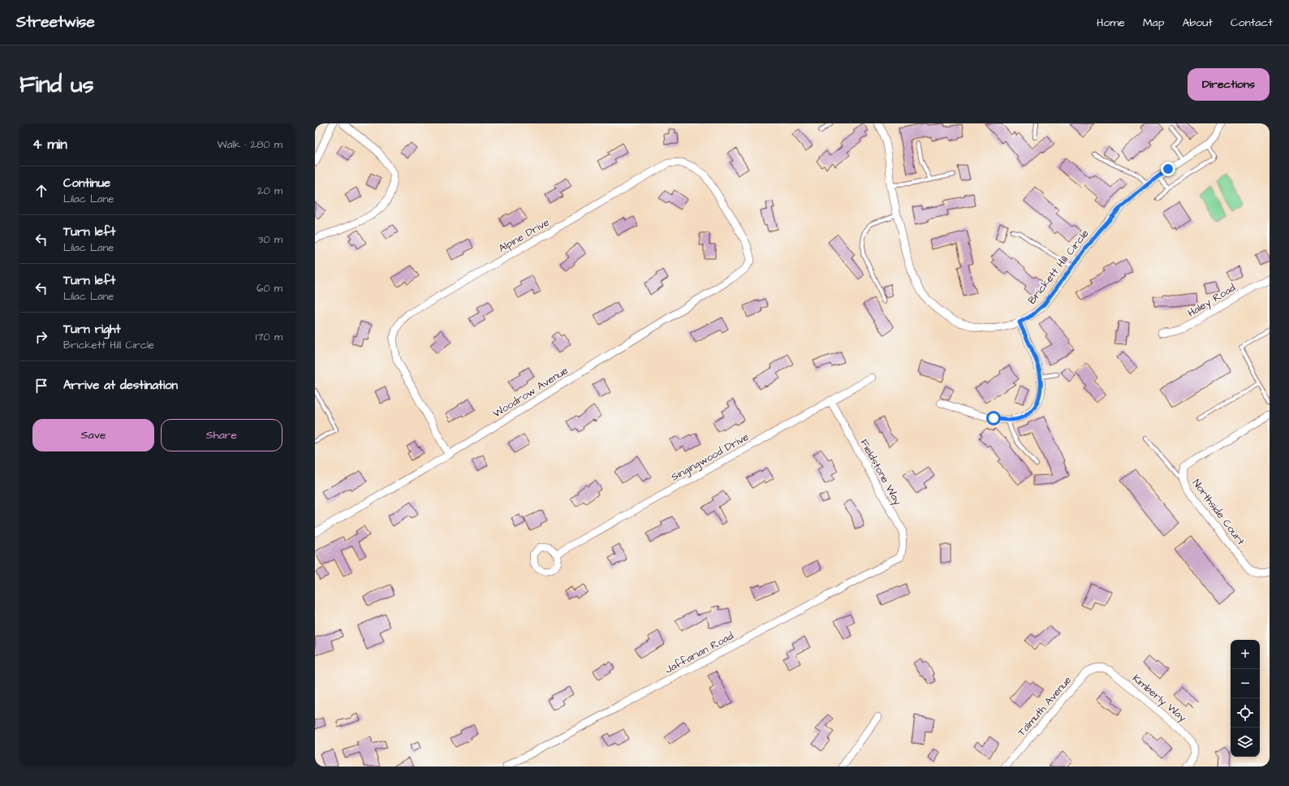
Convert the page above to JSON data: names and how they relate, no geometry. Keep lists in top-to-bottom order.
{
  "streets": {
    "street": [
      "Alpine Drive",
      "Brickett Hill Circle",
      "Haley Road",
      "Woodrow Avenue",
      "Singingwood Drive",
      "Fieldstone Way",
      "Northside Court",
      "Jaffarian Road",
      "Kimberly Way",
      "Talmuth Avenue"
    ]
  },
  "crossings": [
    ["Alpine Drive", "Woodrow Avenue"],
    ["Singingwood Drive", "Fieldstone Way"],
    ["Fieldstone Way", "Jaffarian Road"],
    ["Kimberly Way", "Talmuth Avenue"]
  ],
  "page": {
    "header": "Streetwise",
    "nav": [
      "Home",
      "Map",
      "About",
      "Contact"
    ],
    "buttons": [
      "Directions",
      ["Save", "Share"]
    ],
    "title": "Find us",
    "heading": ["4 min", "Walk · 280 m"],
    "list": [
      ["Continue", "Lilac Lane", "20 m"],
      ["Turn left", "Lilac Lane", "30 m"],
      ["Turn left", "Lilac Lane", "60 m"],
      ["Turn right", "Brickett Hill Circle", "170 m"],
      "Arrive at destination"
    ],
    "map_buttons": ["+", "−"]
  }
}
